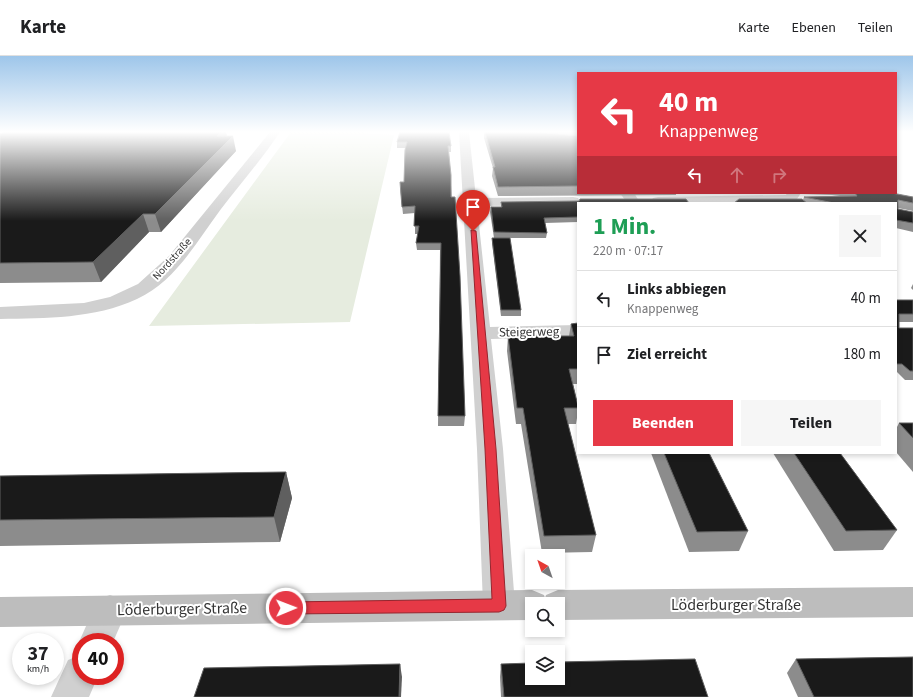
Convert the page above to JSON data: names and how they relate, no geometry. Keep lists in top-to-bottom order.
{
  "streets": {
    "street": ["Nordstraße", "Steigerweg", "Löderburger Straße"]
  },
  "north": "top left",
  "page": {
    "header": "Karte",
    "nav": ["Karte", "Ebenen", "Teilen"],
    "turn": ["40 m", "Knappenweg"],
    "heading": ["1 Min.", "220 m · 07:17"],
    "list": [
      {
        "name": "Links abbiegen",
        "note": "Knappenweg",
        "value": "40 m"
      },
      {
        "name": "Ziel erreicht",
        "value": "180 m"
      }
    ],
    "buttons": ["Beenden", "Teilen"],
    "speed": "37 km/h",
    "limit": "40"
  }
}
